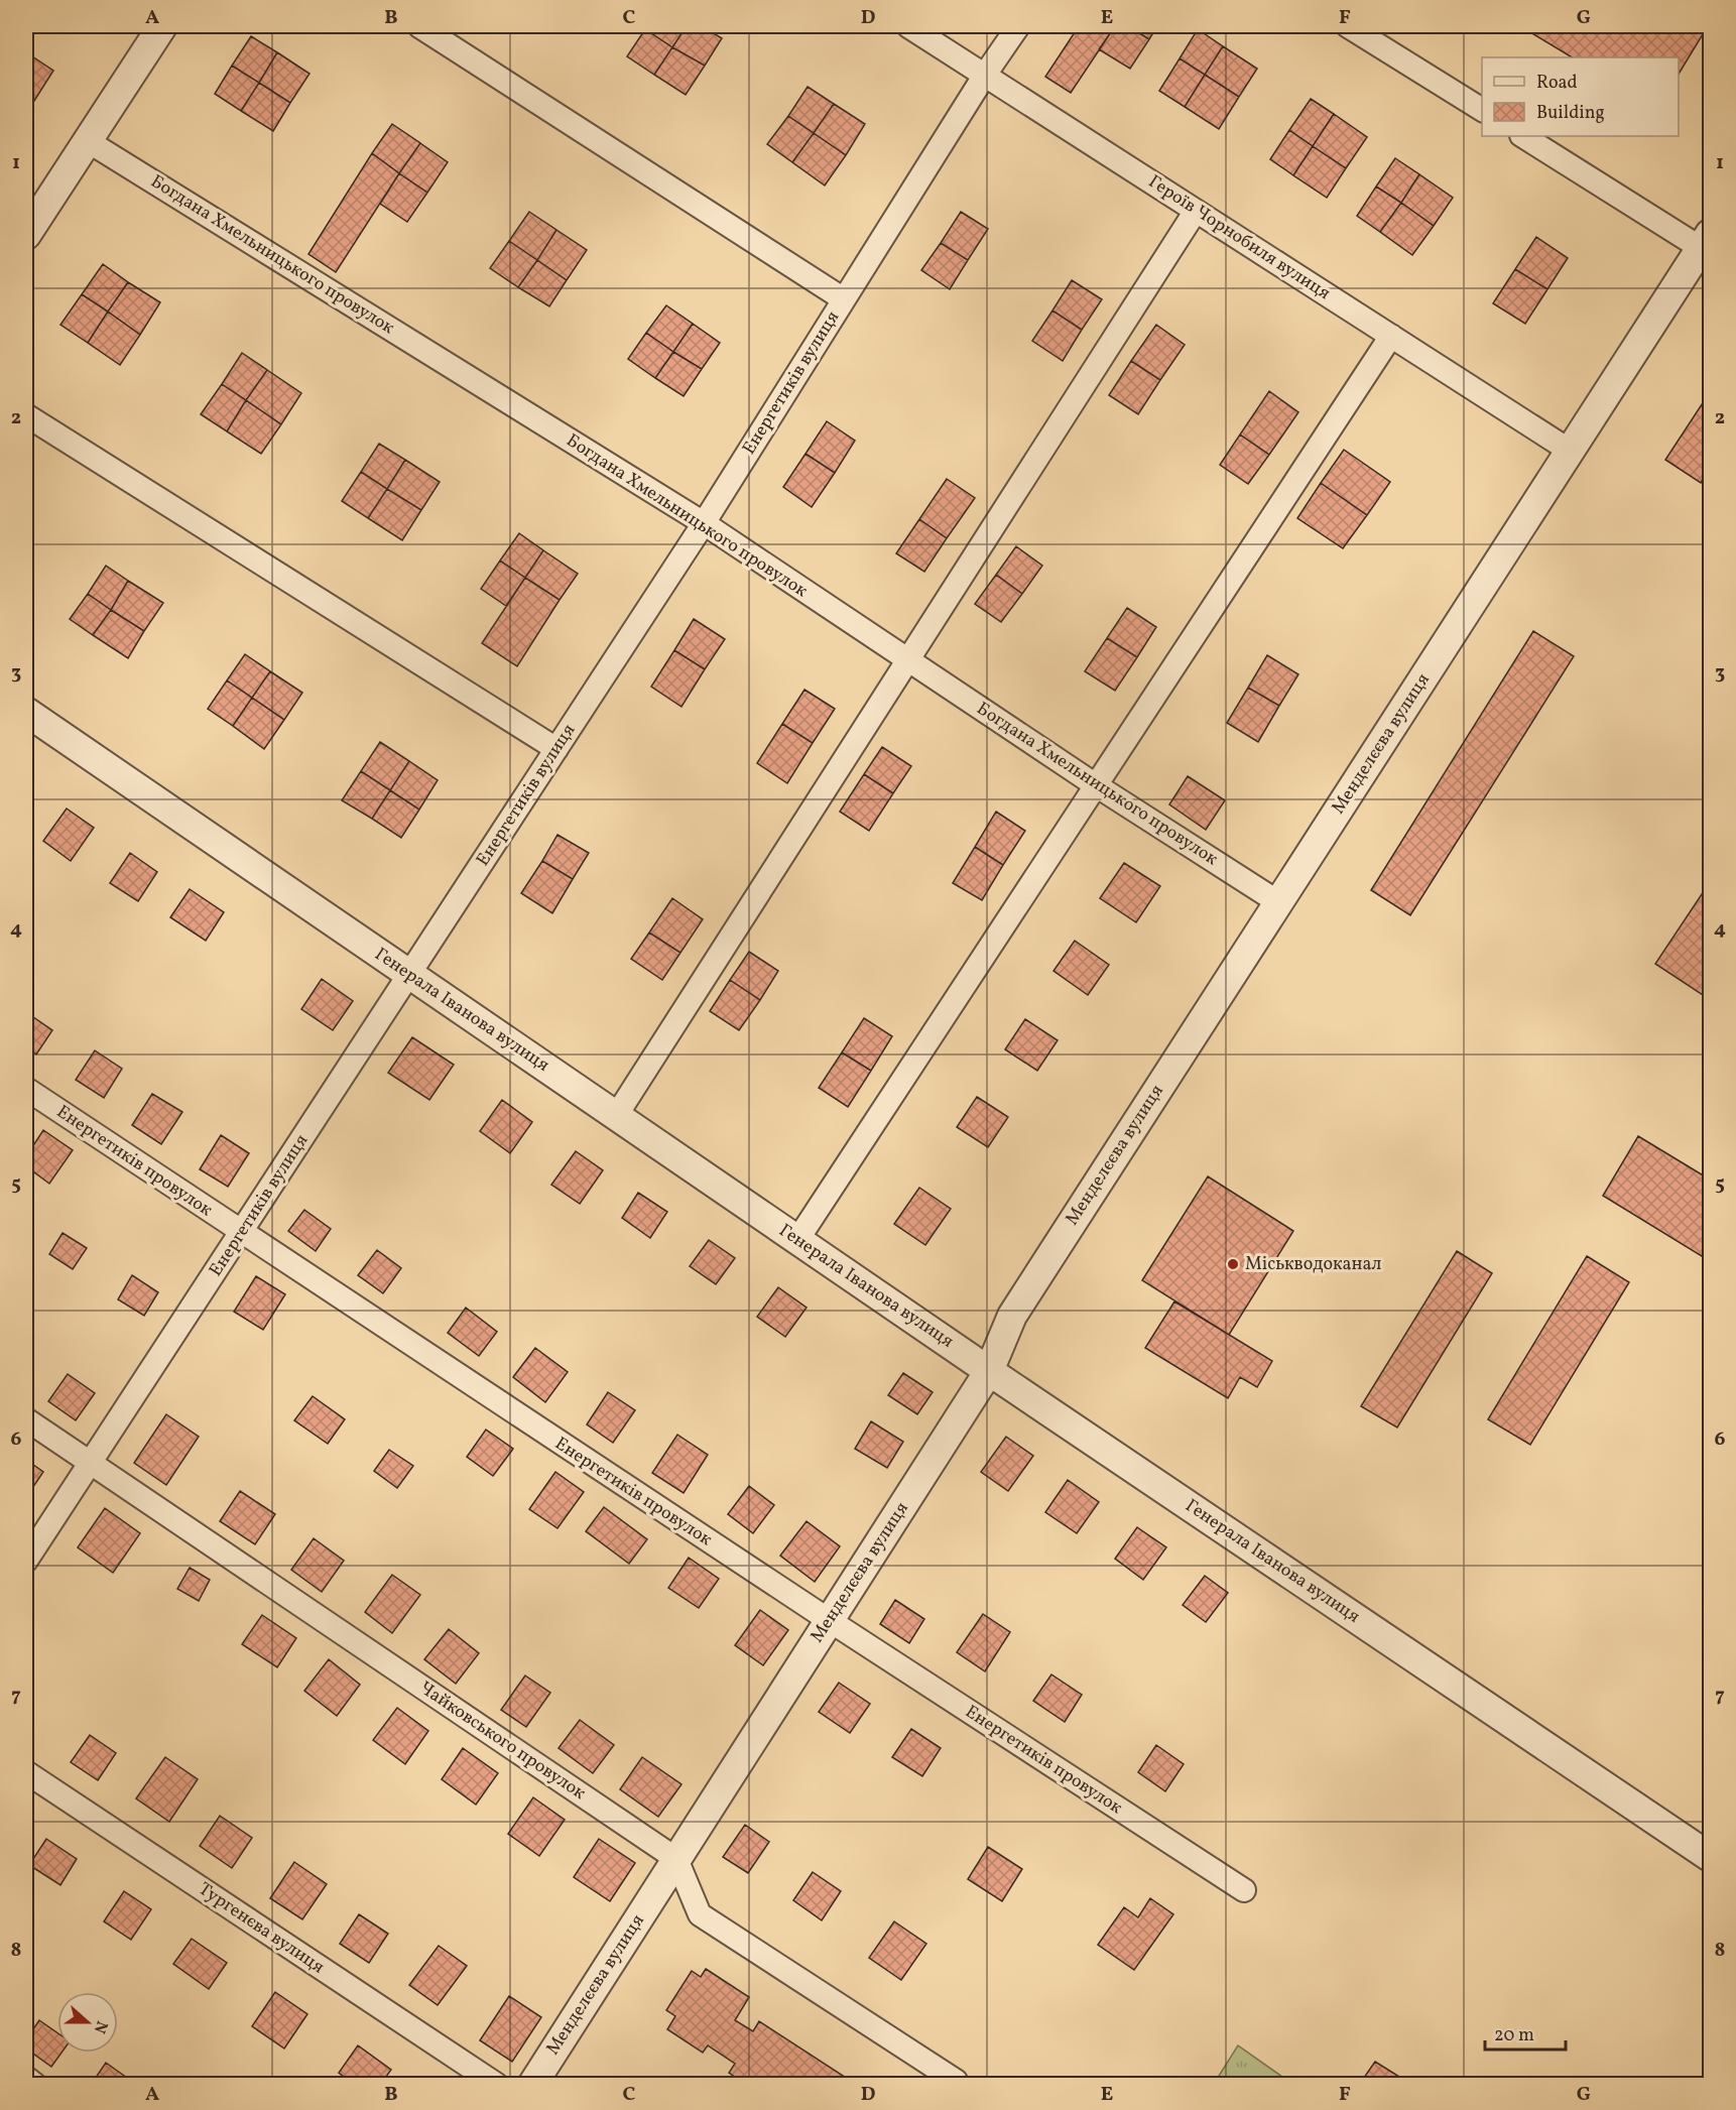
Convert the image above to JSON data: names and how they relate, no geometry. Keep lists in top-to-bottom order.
{
  "streets": {
    "street": [
      "Героїв Чорнобиля вулиця",
      "Богдана Хмельницького провулок",
      "Енергетиків вулиця",
      "Менделєєва вулиця",
      "Генерала Іванова вулиця",
      "Енергетиків провулок",
      "Чайковського провулок",
      "Тургенєва вулиця"
    ]
  },
  "crossings": [
    ["Героїв Чорнобиля вулиця", "Енергетиків вулиця"],
    ["Героїв Чорнобиля вулиця", "Менделєєва вулиця"],
    ["Богдана Хмельницького провулок", "Енергетиків вулиця"],
    ["Богдана Хмельницького провулок", "Менделєєва вулиця"],
    ["Енергетиків вулиця", "Генерала Іванова вулиця"],
    ["Енергетиків вулиця", "Енергетиків провулок"],
    ["Енергетиків вулиця", "Чайковського провулок"],
    ["Менделєєва вулиця", "Генерала Іванова вулиця"],
    ["Менделєєва вулиця", "Енергетиків провулок"],
    ["Менделєєва вулиця", "Чайковського провулок"]
  ],
  "places": ["Міськводоканал"],
  "legend": ["Road", "Building"],
  "scale_bar": "20 m",
  "north": "right",
  "grid": {
    "columns": [
      "A",
      "B",
      "C",
      "D",
      "E",
      "F",
      "G"
    ],
    "rows": [
      "1",
      "2",
      "3",
      "4",
      "5",
      "6",
      "7",
      "8"
    ]
  }
}
